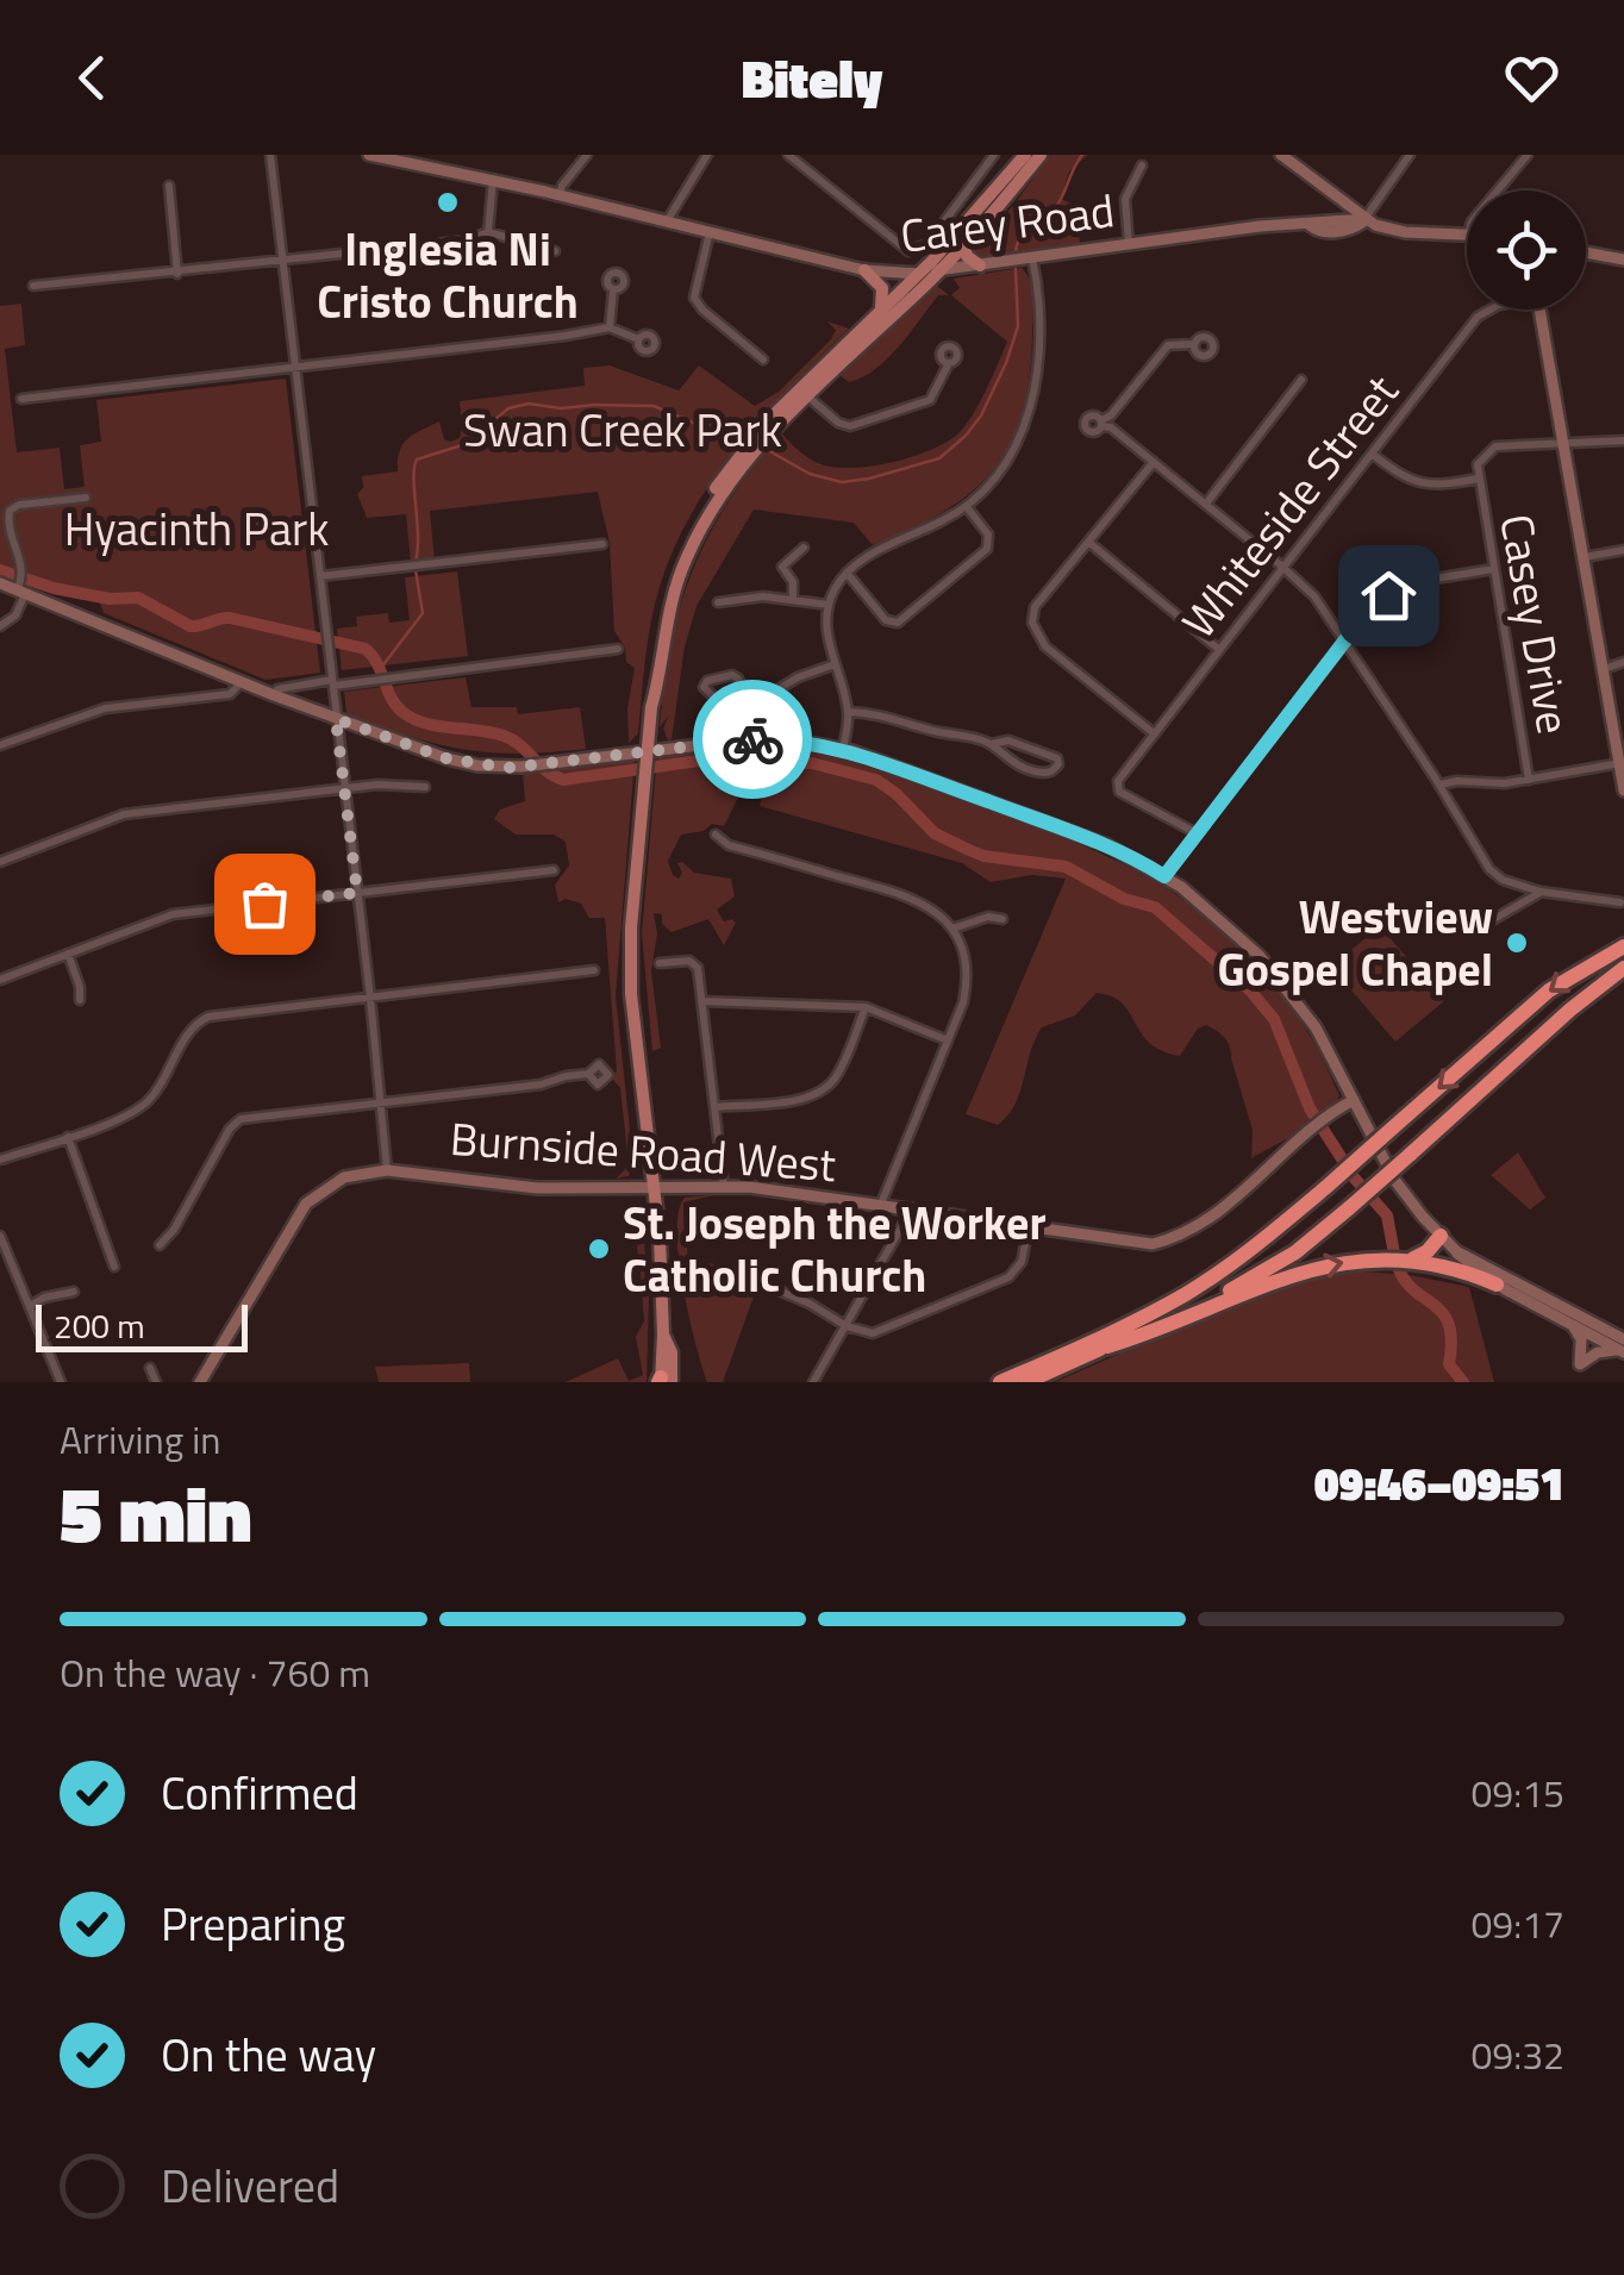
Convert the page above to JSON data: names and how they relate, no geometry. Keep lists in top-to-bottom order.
{
  "streets": {
    "main road": ["Carey Road", "Burnside Road West"],
    "street": ["Whiteside Street", "Casey Drive"]
  },
  "parks": ["Swan Creek Park", "Hyacinth Park"],
  "places": ["Inglesia Ni Cristo Church", "Westview Gospel Chapel", "St. Joseph the Worker Catholic Church"],
  "scale_bar": "200 m",
  "page": {
    "header": "Bitely",
    "scale": "200 m",
    "heading": ["5 min", "Arriving in", "09:46–09:51"],
    "bar": "On the way · 760 m",
    "list": [
      ["Confirmed", "09:15"],
      ["Preparing", "09:17"],
      ["On the way", "09:32"],
      "Delivered"
    ]
  }
}
